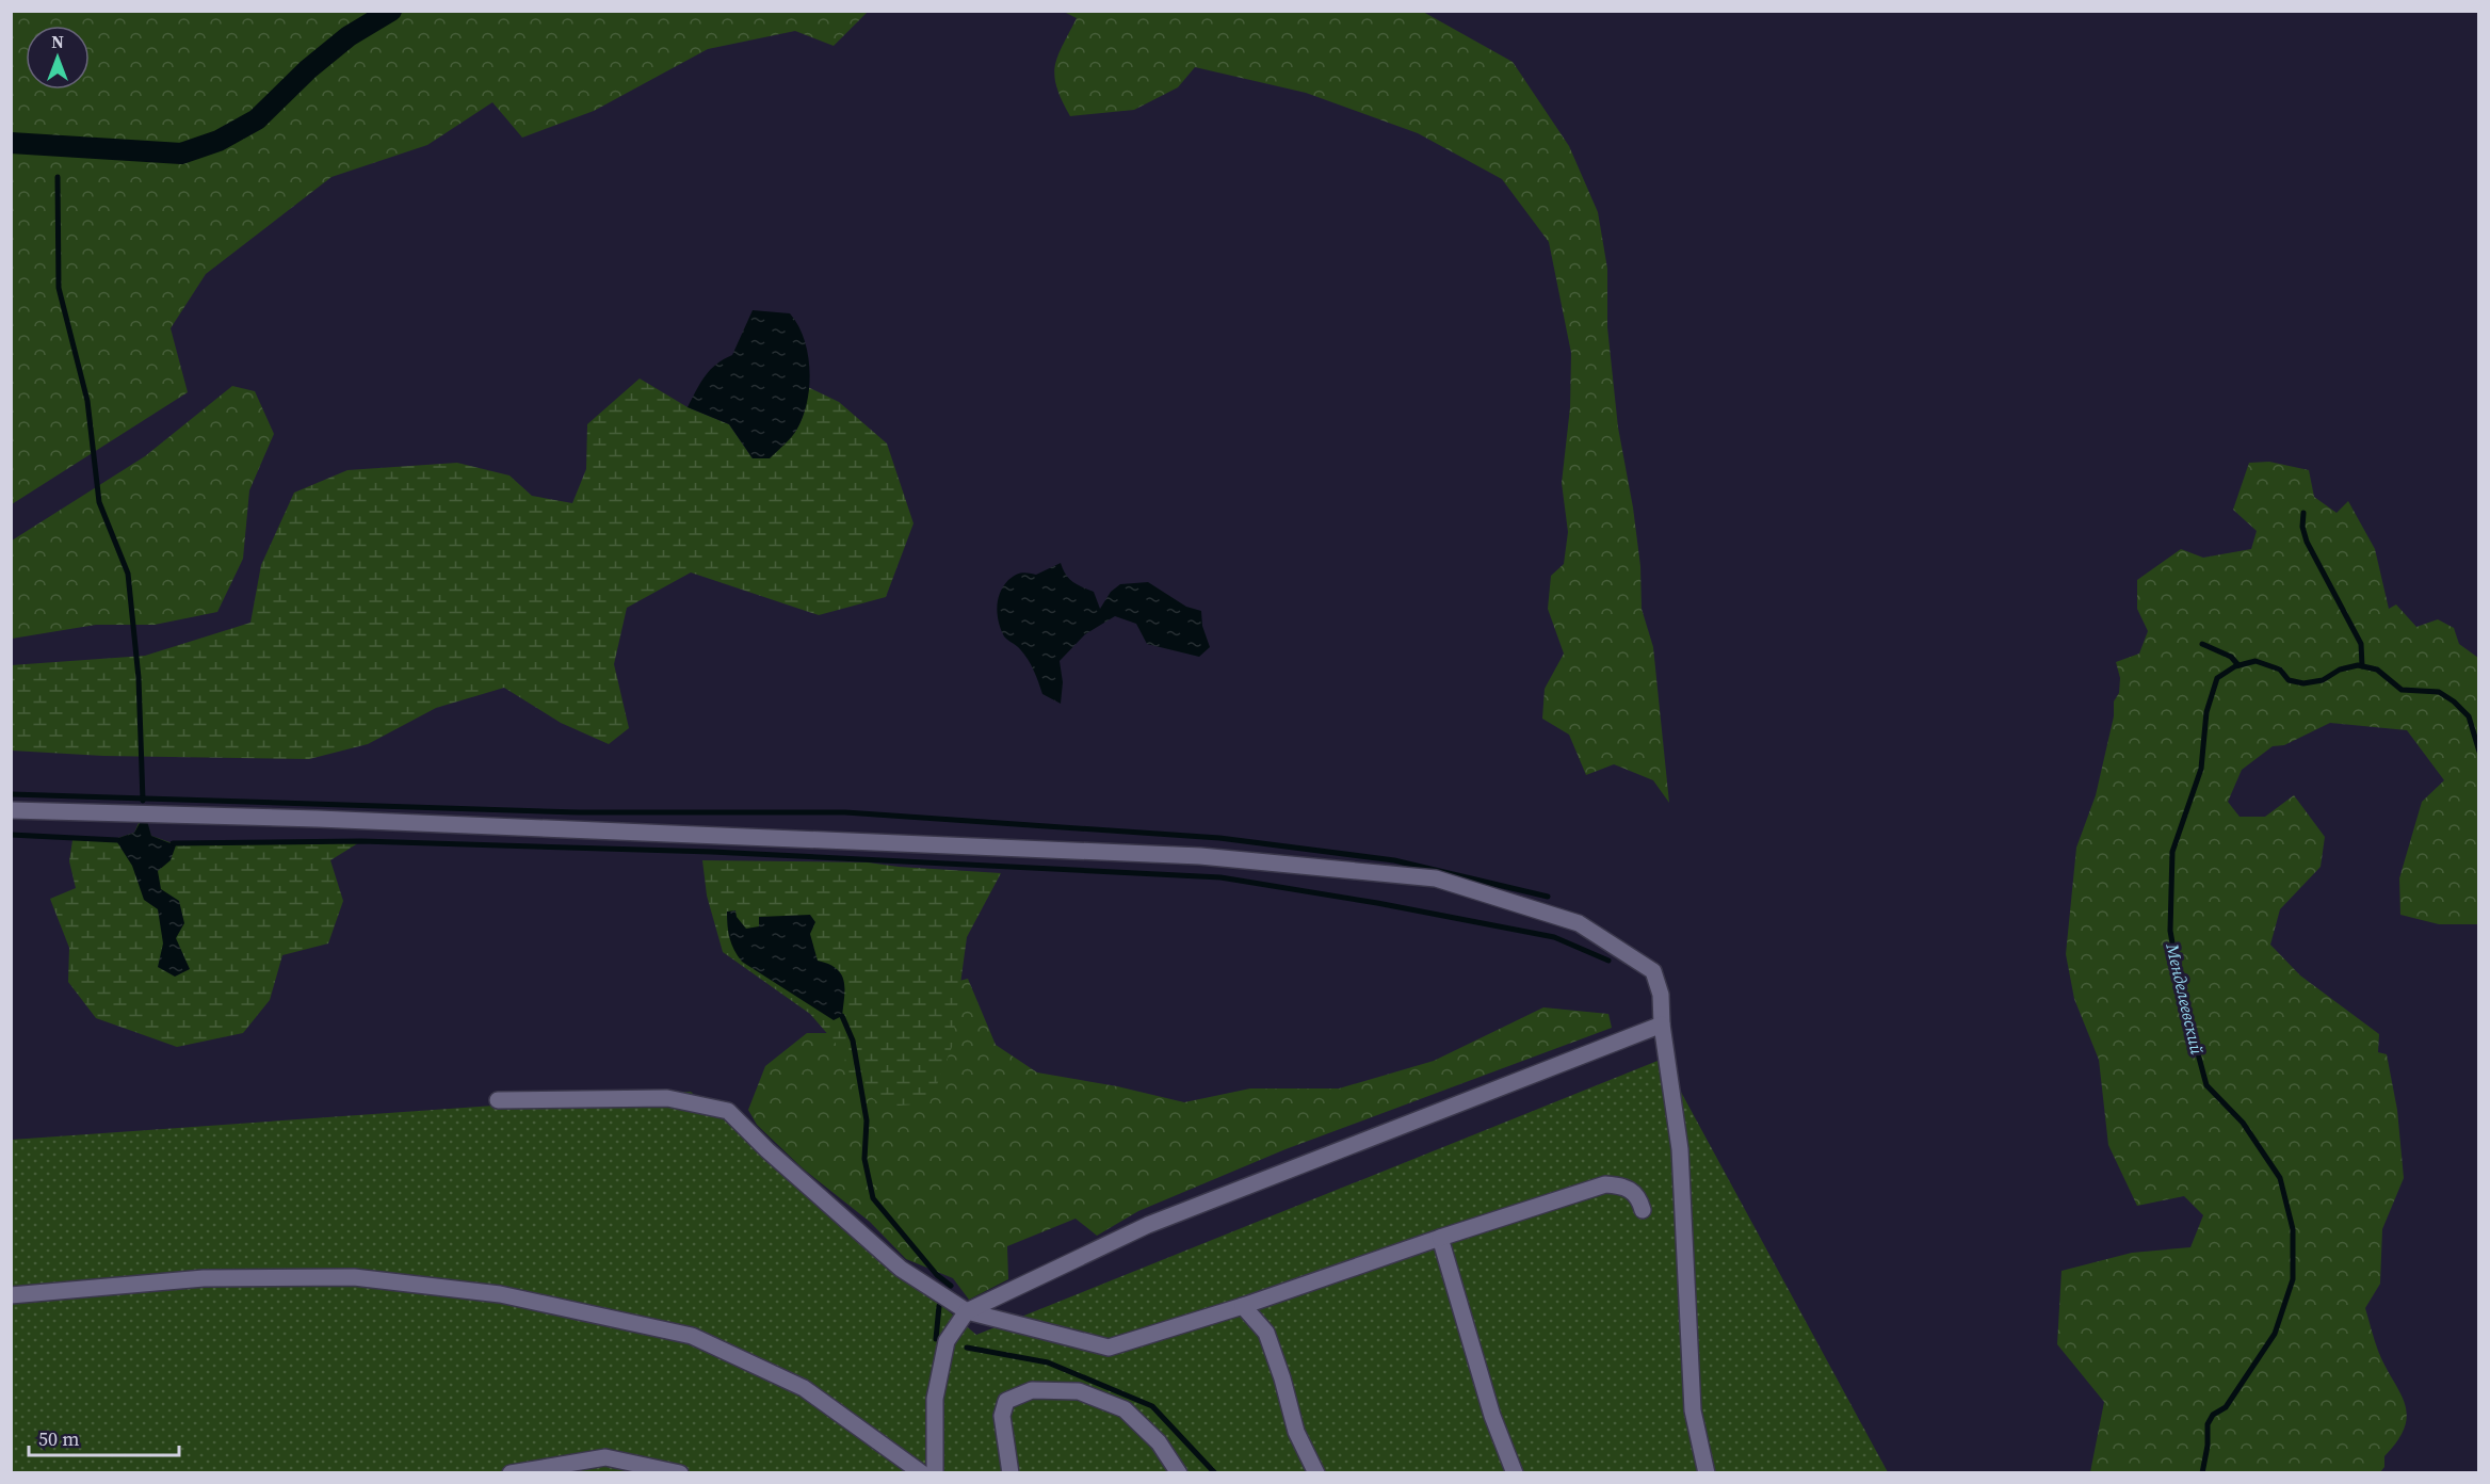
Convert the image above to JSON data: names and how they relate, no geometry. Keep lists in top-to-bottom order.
{
  "water": ["Менделеевский"],
  "scale_bar": "50 m",
  "north": "top"
}
